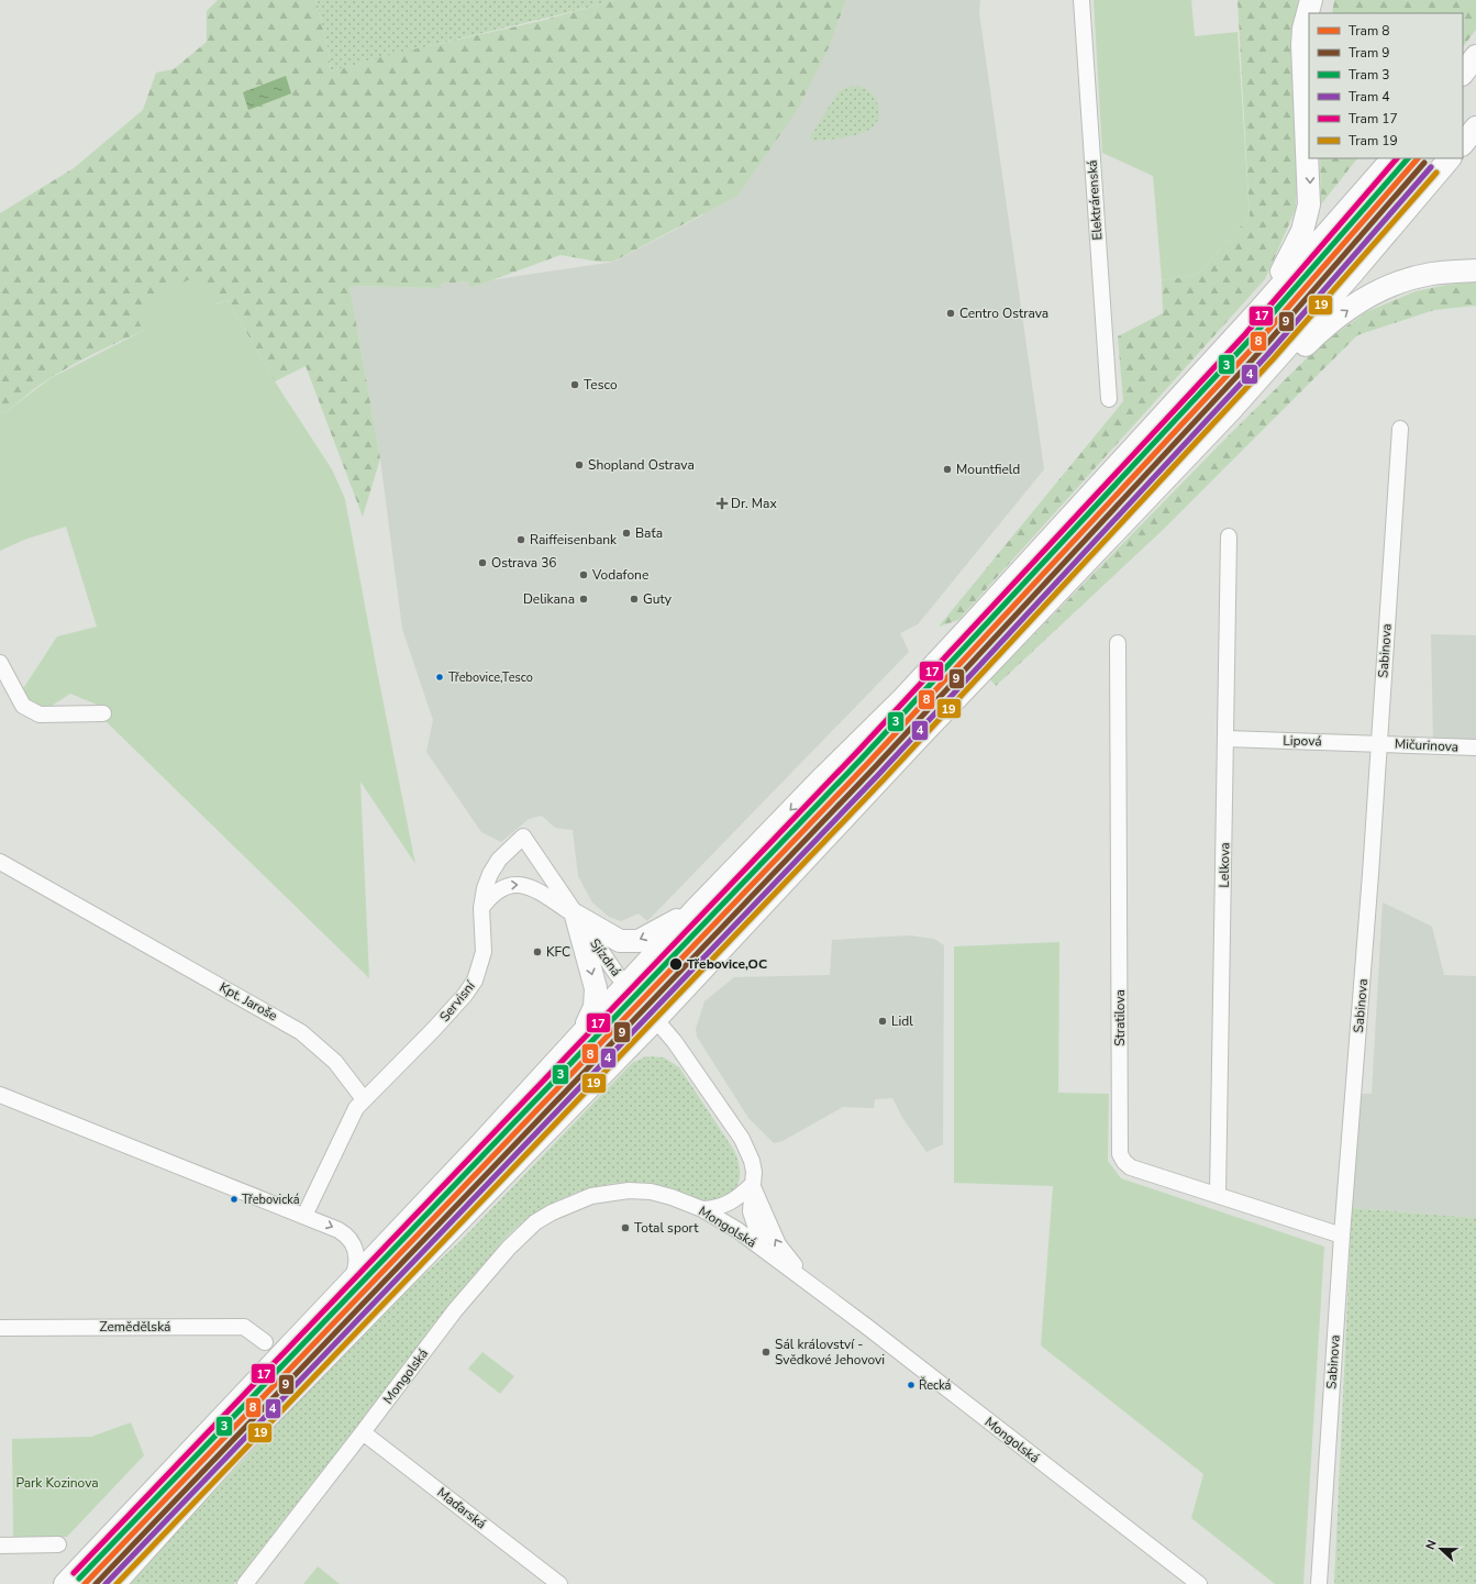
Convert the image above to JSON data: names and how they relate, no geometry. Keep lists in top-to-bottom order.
{
  "streets": {
    "street": [
      "Elektrárenská",
      "Sabinova",
      "Lipová",
      "Mičurinova",
      "Lelkova",
      "Sjízdná",
      "Kpt. Jaroše",
      "Servisní",
      "Stratilova",
      "Mongolská",
      "Zemědělská",
      "Maďarská"
    ]
  },
  "crossings": [
    ["Sabinova", "Lipová"],
    ["Sabinova", "Mičurinova"],
    ["Sabinova", "Stratilova"],
    ["Lipová", "Mičurinova"],
    ["Lipová", "Lelkova"],
    ["Lelkova", "Stratilova"],
    ["Sjízdná", "Servisní"],
    ["Kpt. Jaroše", "Servisní"],
    ["Mongolská", "Maďarská"]
  ],
  "parks": ["Park Kozinova"],
  "places": {
    "other": [
      "Centro Ostrava",
      "Tesco",
      "Shopland Ostrava",
      "Mountfield",
      "Baťa",
      "Raiffeisenbank",
      "Ostrava 36",
      "Vodafone",
      "Delikana",
      "Guty",
      "Třebovice,Tesco",
      "KFC",
      "Třebovice,OC",
      "Lidl",
      "Třebovická",
      "Total sport",
      "Sál království - Svědkové Jehovovi",
      "Řecká"
    ],
    "health": ["Dr. Max"]
  },
  "lines": [
    "tram line 8",
    "tram line 3",
    "tram line 17",
    "tram line 9",
    "tram line 4",
    "tram line 19"
  ],
  "legend": [
    "Tram 8",
    "Tram 9",
    "Tram 3",
    "Tram 4",
    "Tram 17",
    "Tram 19"
  ],
  "north": "left"
}
